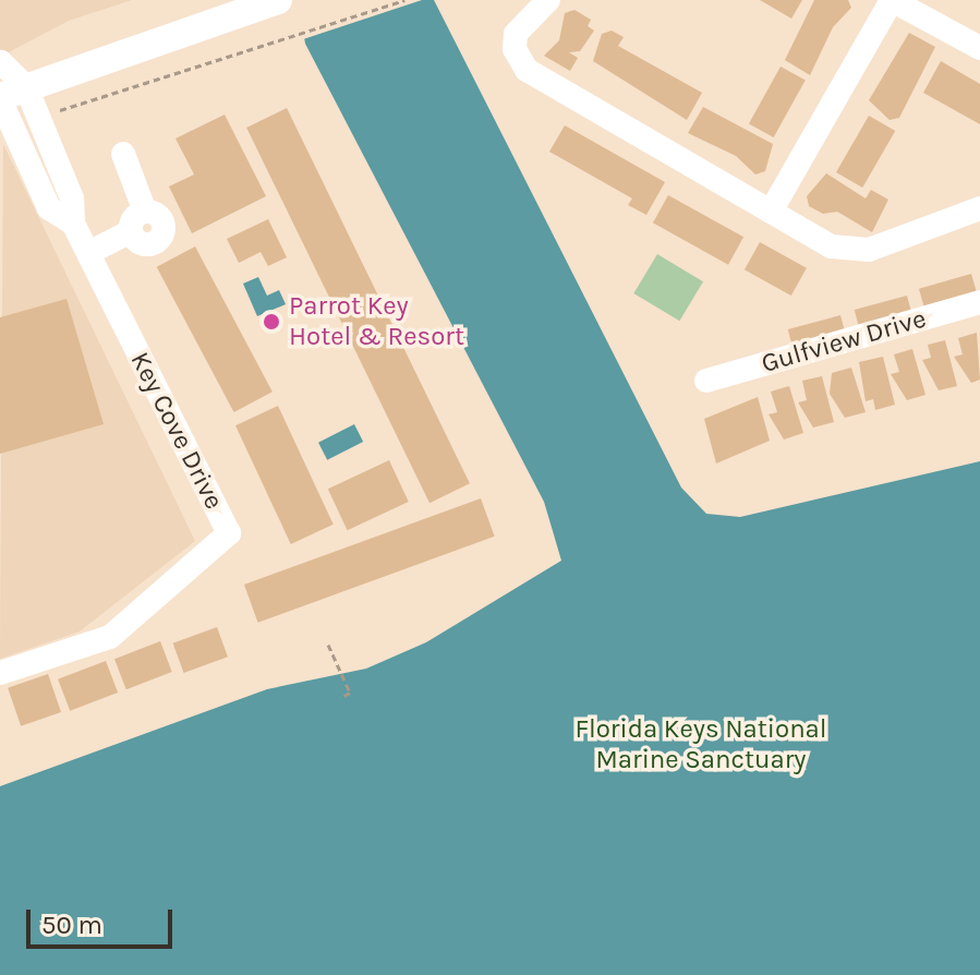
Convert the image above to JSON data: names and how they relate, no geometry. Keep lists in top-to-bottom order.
{
  "streets": {
    "street": ["Gulfview Drive", "Key Cove Drive"]
  },
  "parks": ["Florida Keys National Marine Sanctuary"],
  "places": ["Parrot Key Hotel & Resort"],
  "scale_bar": "50 m"
}
